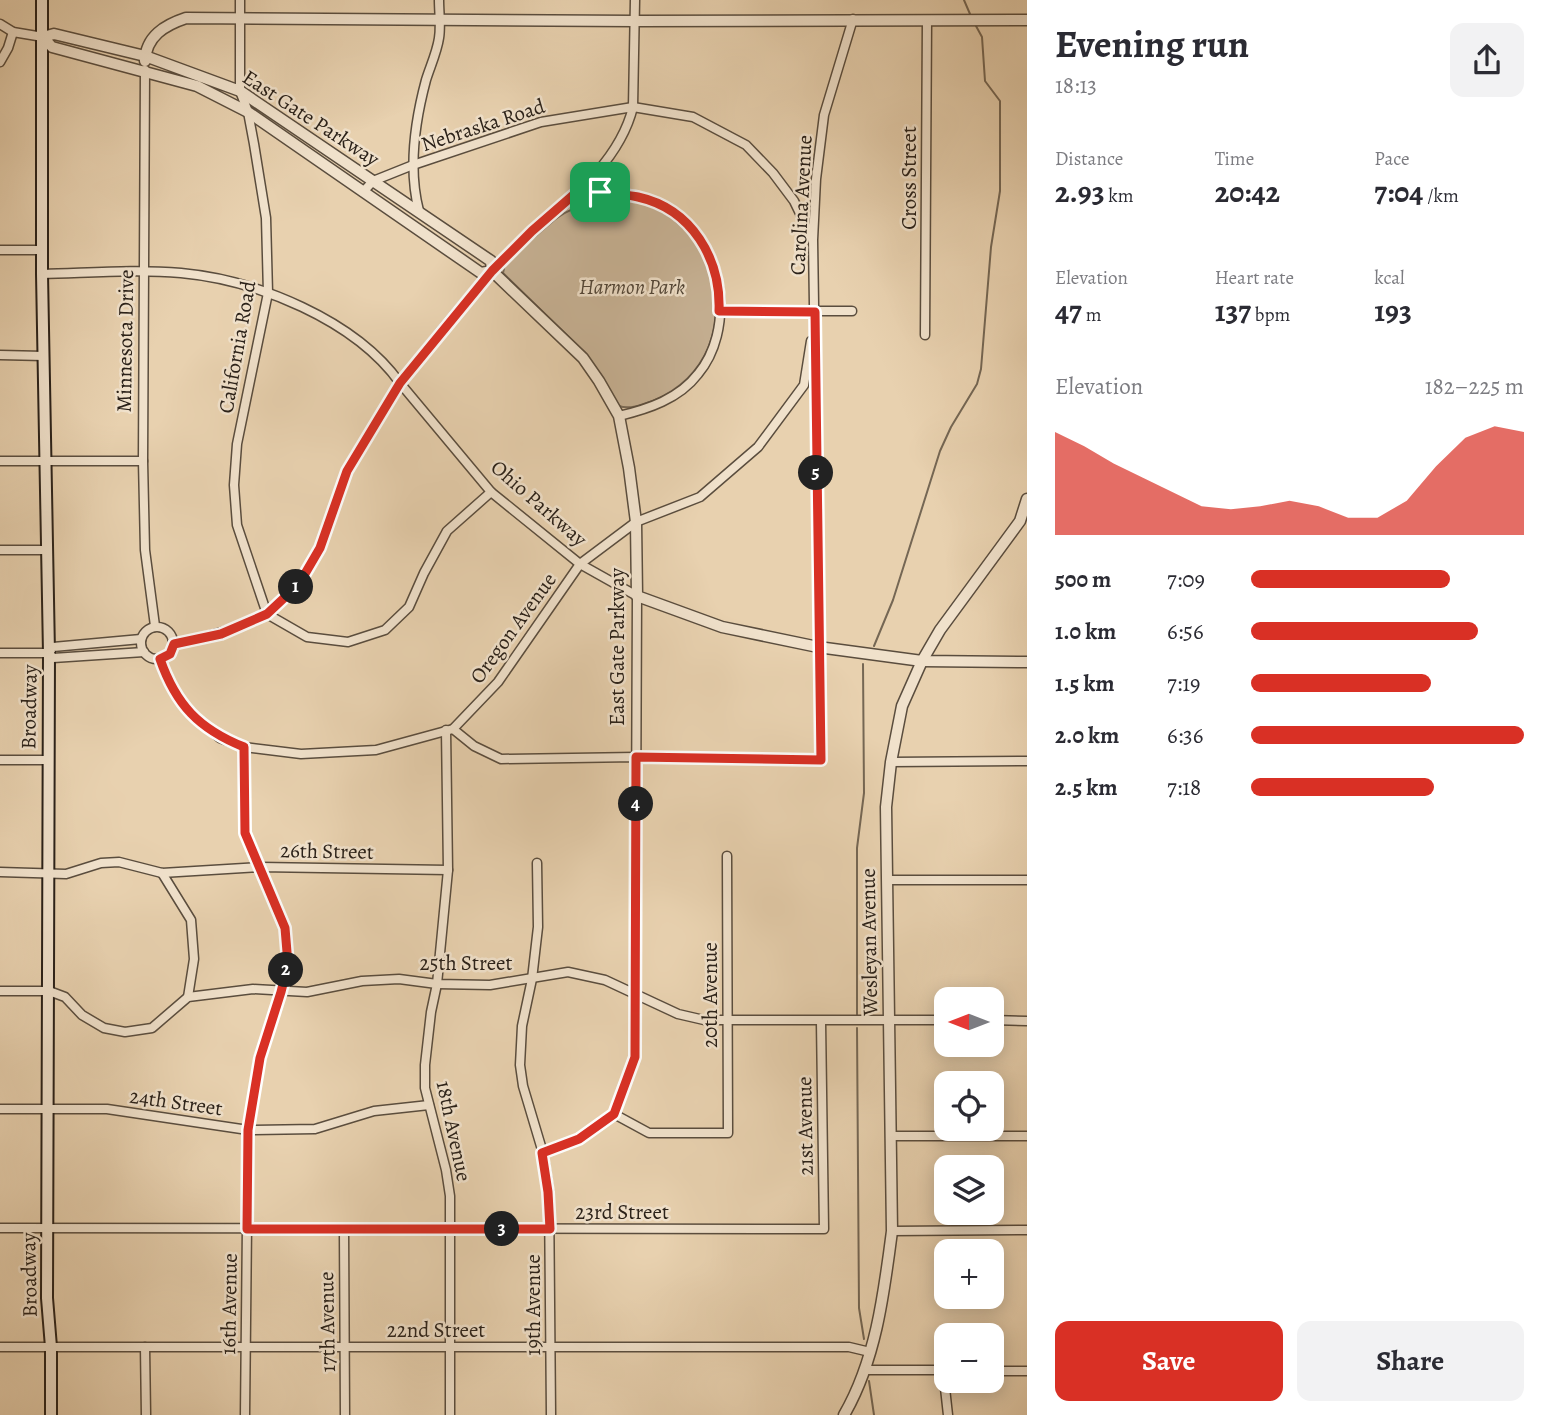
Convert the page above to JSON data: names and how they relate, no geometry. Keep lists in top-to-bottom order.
{
  "streets": {
    "main road": ["Broadway"],
    "street": [
      "East Gate Parkway",
      "Nebraska Road",
      "Cross Street",
      "Carolina Avenue",
      "Minnesota Drive",
      "California Road",
      "Ohio Parkway",
      "Oregon Avenue",
      "26th Street",
      "Wesleyan Avenue",
      "25th Street",
      "20th Avenue",
      "24th Street",
      "21st Avenue",
      "18th Avenue",
      "23rd Street",
      "16th Avenue",
      "19th Avenue",
      "17th Avenue",
      "22nd Street"
    ]
  },
  "crossings": [
    ["East Gate Parkway", "Nebraska Road"],
    ["East Gate Parkway", "Carolina Avenue"],
    ["East Gate Parkway", "Minnesota Drive"],
    ["East Gate Parkway", "California Road"],
    ["East Gate Parkway", "Ohio Parkway"],
    ["East Gate Parkway", "Oregon Avenue"],
    ["East Gate Parkway", "Broadway"],
    ["East Gate Parkway", "25th Street"],
    ["East Gate Parkway", "20th Avenue"],
    ["Nebraska Road", "Carolina Avenue"],
    ["Carolina Avenue", "Ohio Parkway"],
    ["Carolina Avenue", "Oregon Avenue"],
    ["Minnesota Drive", "Ohio Parkway"],
    ["California Road", "Ohio Parkway"],
    ["Ohio Parkway", "Oregon Avenue"],
    ["Ohio Parkway", "Broadway"],
    ["Ohio Parkway", "Wesleyan Avenue"],
    ["Oregon Avenue", "18th Avenue"],
    ["Broadway", "26th Street"],
    ["Broadway", "25th Street"],
    ["Broadway", "24th Street"],
    ["Broadway", "23rd Street"],
    ["Broadway", "22nd Street"],
    ["26th Street", "25th Street"],
    ["26th Street", "18th Avenue"],
    ["26th Street", "16th Avenue"],
    ["Wesleyan Avenue", "25th Street"],
    ["Wesleyan Avenue", "22nd Street"],
    ["25th Street", "20th Avenue"],
    ["25th Street", "21st Avenue"],
    ["25th Street", "18th Avenue"],
    ["25th Street", "16th Avenue"],
    ["25th Street", "19th Avenue"],
    ["24th Street", "18th Avenue"],
    ["24th Street", "16th Avenue"],
    ["21st Avenue", "23rd Street"],
    ["18th Avenue", "23rd Street"],
    ["18th Avenue", "22nd Street"],
    ["23rd Street", "16th Avenue"],
    ["23rd Street", "19th Avenue"],
    ["23rd Street", "17th Avenue"],
    ["16th Avenue", "22nd Street"],
    ["19th Avenue", "22nd Street"],
    ["17th Avenue", "22nd Street"]
  ],
  "parks": ["Harmon Park"],
  "north": "left",
  "page": {
    "heading": ["Evening run", "18:13"],
    "stats": [
      ["Distance", "2.93 km"],
      ["Time", "20:42"],
      ["Pace", "7:04 /km"],
      ["Elevation", "47 m"],
      ["Heart rate", "137 bpm"],
      ["kcal", "193"]
    ],
    "chart": ["Elevation", "182–225 m"],
    "pins": [
      "5",
      "1",
      "4",
      "2",
      "3"
    ],
    "list": [
      {
        "name": "500 m",
        "note": "7:09"
      },
      {
        "name": "1.0 km",
        "note": "6:56"
      },
      {
        "name": "1.5 km",
        "note": "7:19"
      },
      {
        "name": "2.0 km",
        "note": "6:36"
      },
      {
        "name": "2.5 km",
        "note": "7:18"
      }
    ],
    "map_buttons": ["+", "−"],
    "buttons": ["Save", "Share"]
  }
}
